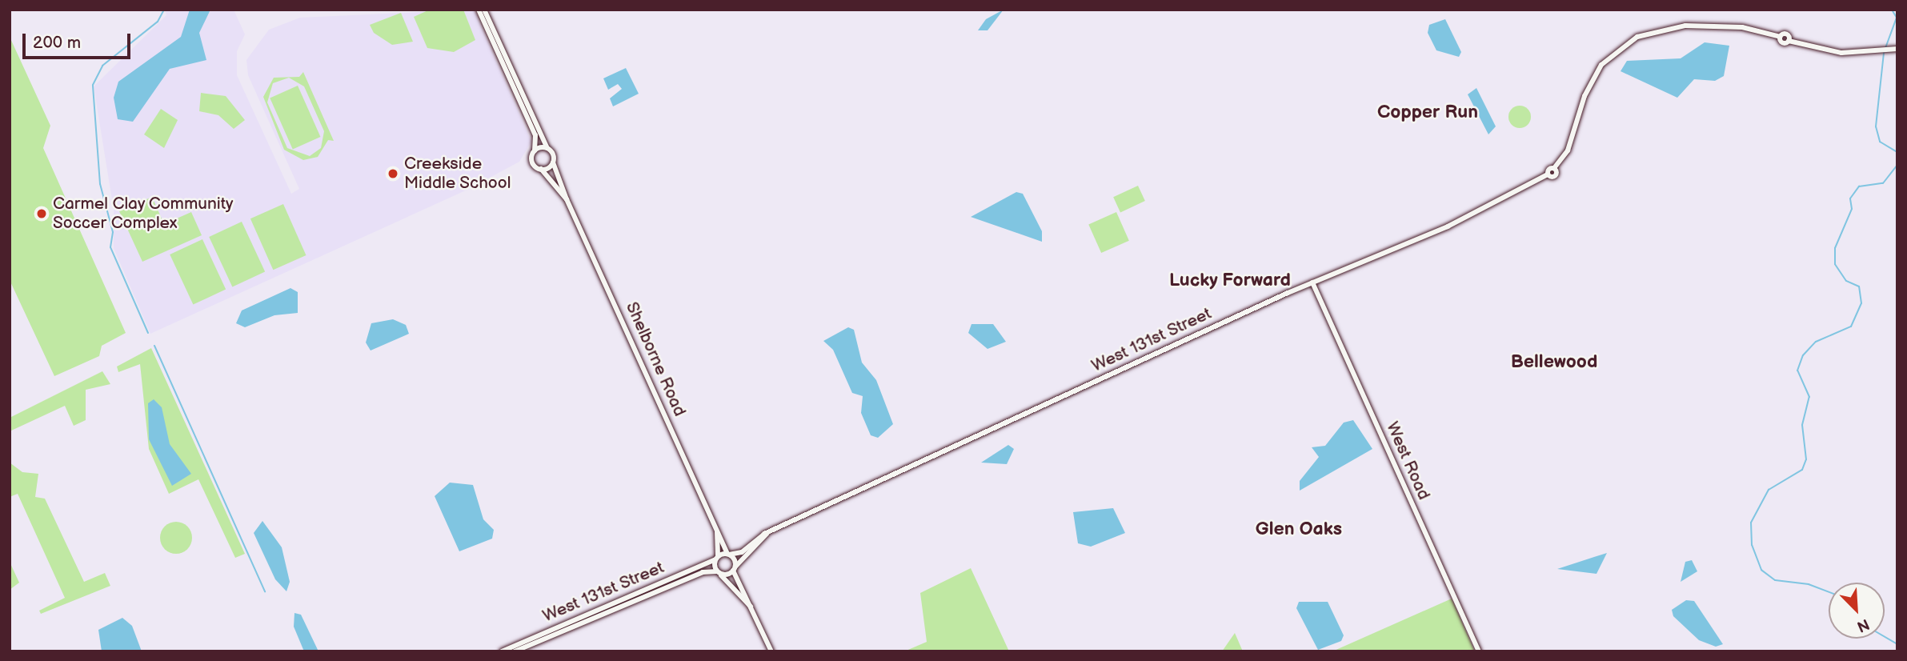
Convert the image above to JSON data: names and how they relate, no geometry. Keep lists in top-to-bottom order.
{
  "streets": {
    "street": ["West 131st Street", "Shelborne Road", "West Road"]
  },
  "crossings": [
    ["West 131st Street", "Shelborne Road"],
    ["West 131st Street", "West Road"]
  ],
  "districts": [
    "Copper Run",
    "Lucky Forward",
    "Bellewood",
    "Glen Oaks"
  ],
  "places": ["Creekside Middle School", "Carmel Clay Community Soccer Complex"],
  "scale_bar": "200 m",
  "north": "bottom right"
}
